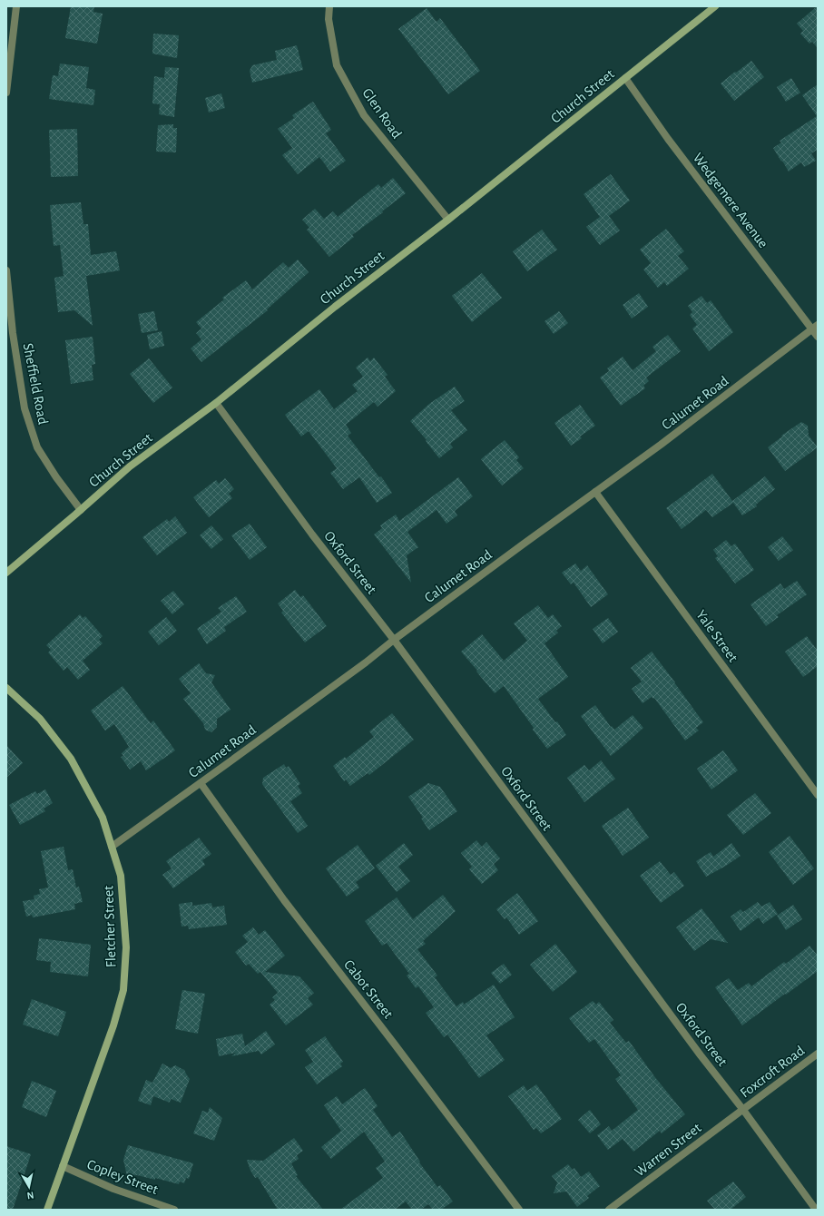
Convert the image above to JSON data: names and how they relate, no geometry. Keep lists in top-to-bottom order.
{
  "streets": {
    "main road": ["Church Street", "Fletcher Street"],
    "street": [
      "Glen Road",
      "Wedgemere Avenue",
      "Sheffield Road",
      "Calumet Road",
      "Oxford Street",
      "Yale Street",
      "Cabot Street",
      "Foxcroft Road",
      "Warren Street",
      "Copley Street"
    ]
  },
  "crossings": [
    ["Church Street", "Glen Road"],
    ["Church Street", "Wedgemere Avenue"],
    ["Church Street", "Sheffield Road"],
    ["Church Street", "Oxford Street"],
    ["Wedgemere Avenue", "Calumet Road"],
    ["Calumet Road", "Oxford Street"],
    ["Calumet Road", "Yale Street"],
    ["Calumet Road", "Fletcher Street"],
    ["Calumet Road", "Cabot Street"],
    ["Oxford Street", "Foxcroft Road"],
    ["Oxford Street", "Warren Street"],
    ["Fletcher Street", "Copley Street"],
    ["Foxcroft Road", "Warren Street"]
  ],
  "north": "bottom"
}
